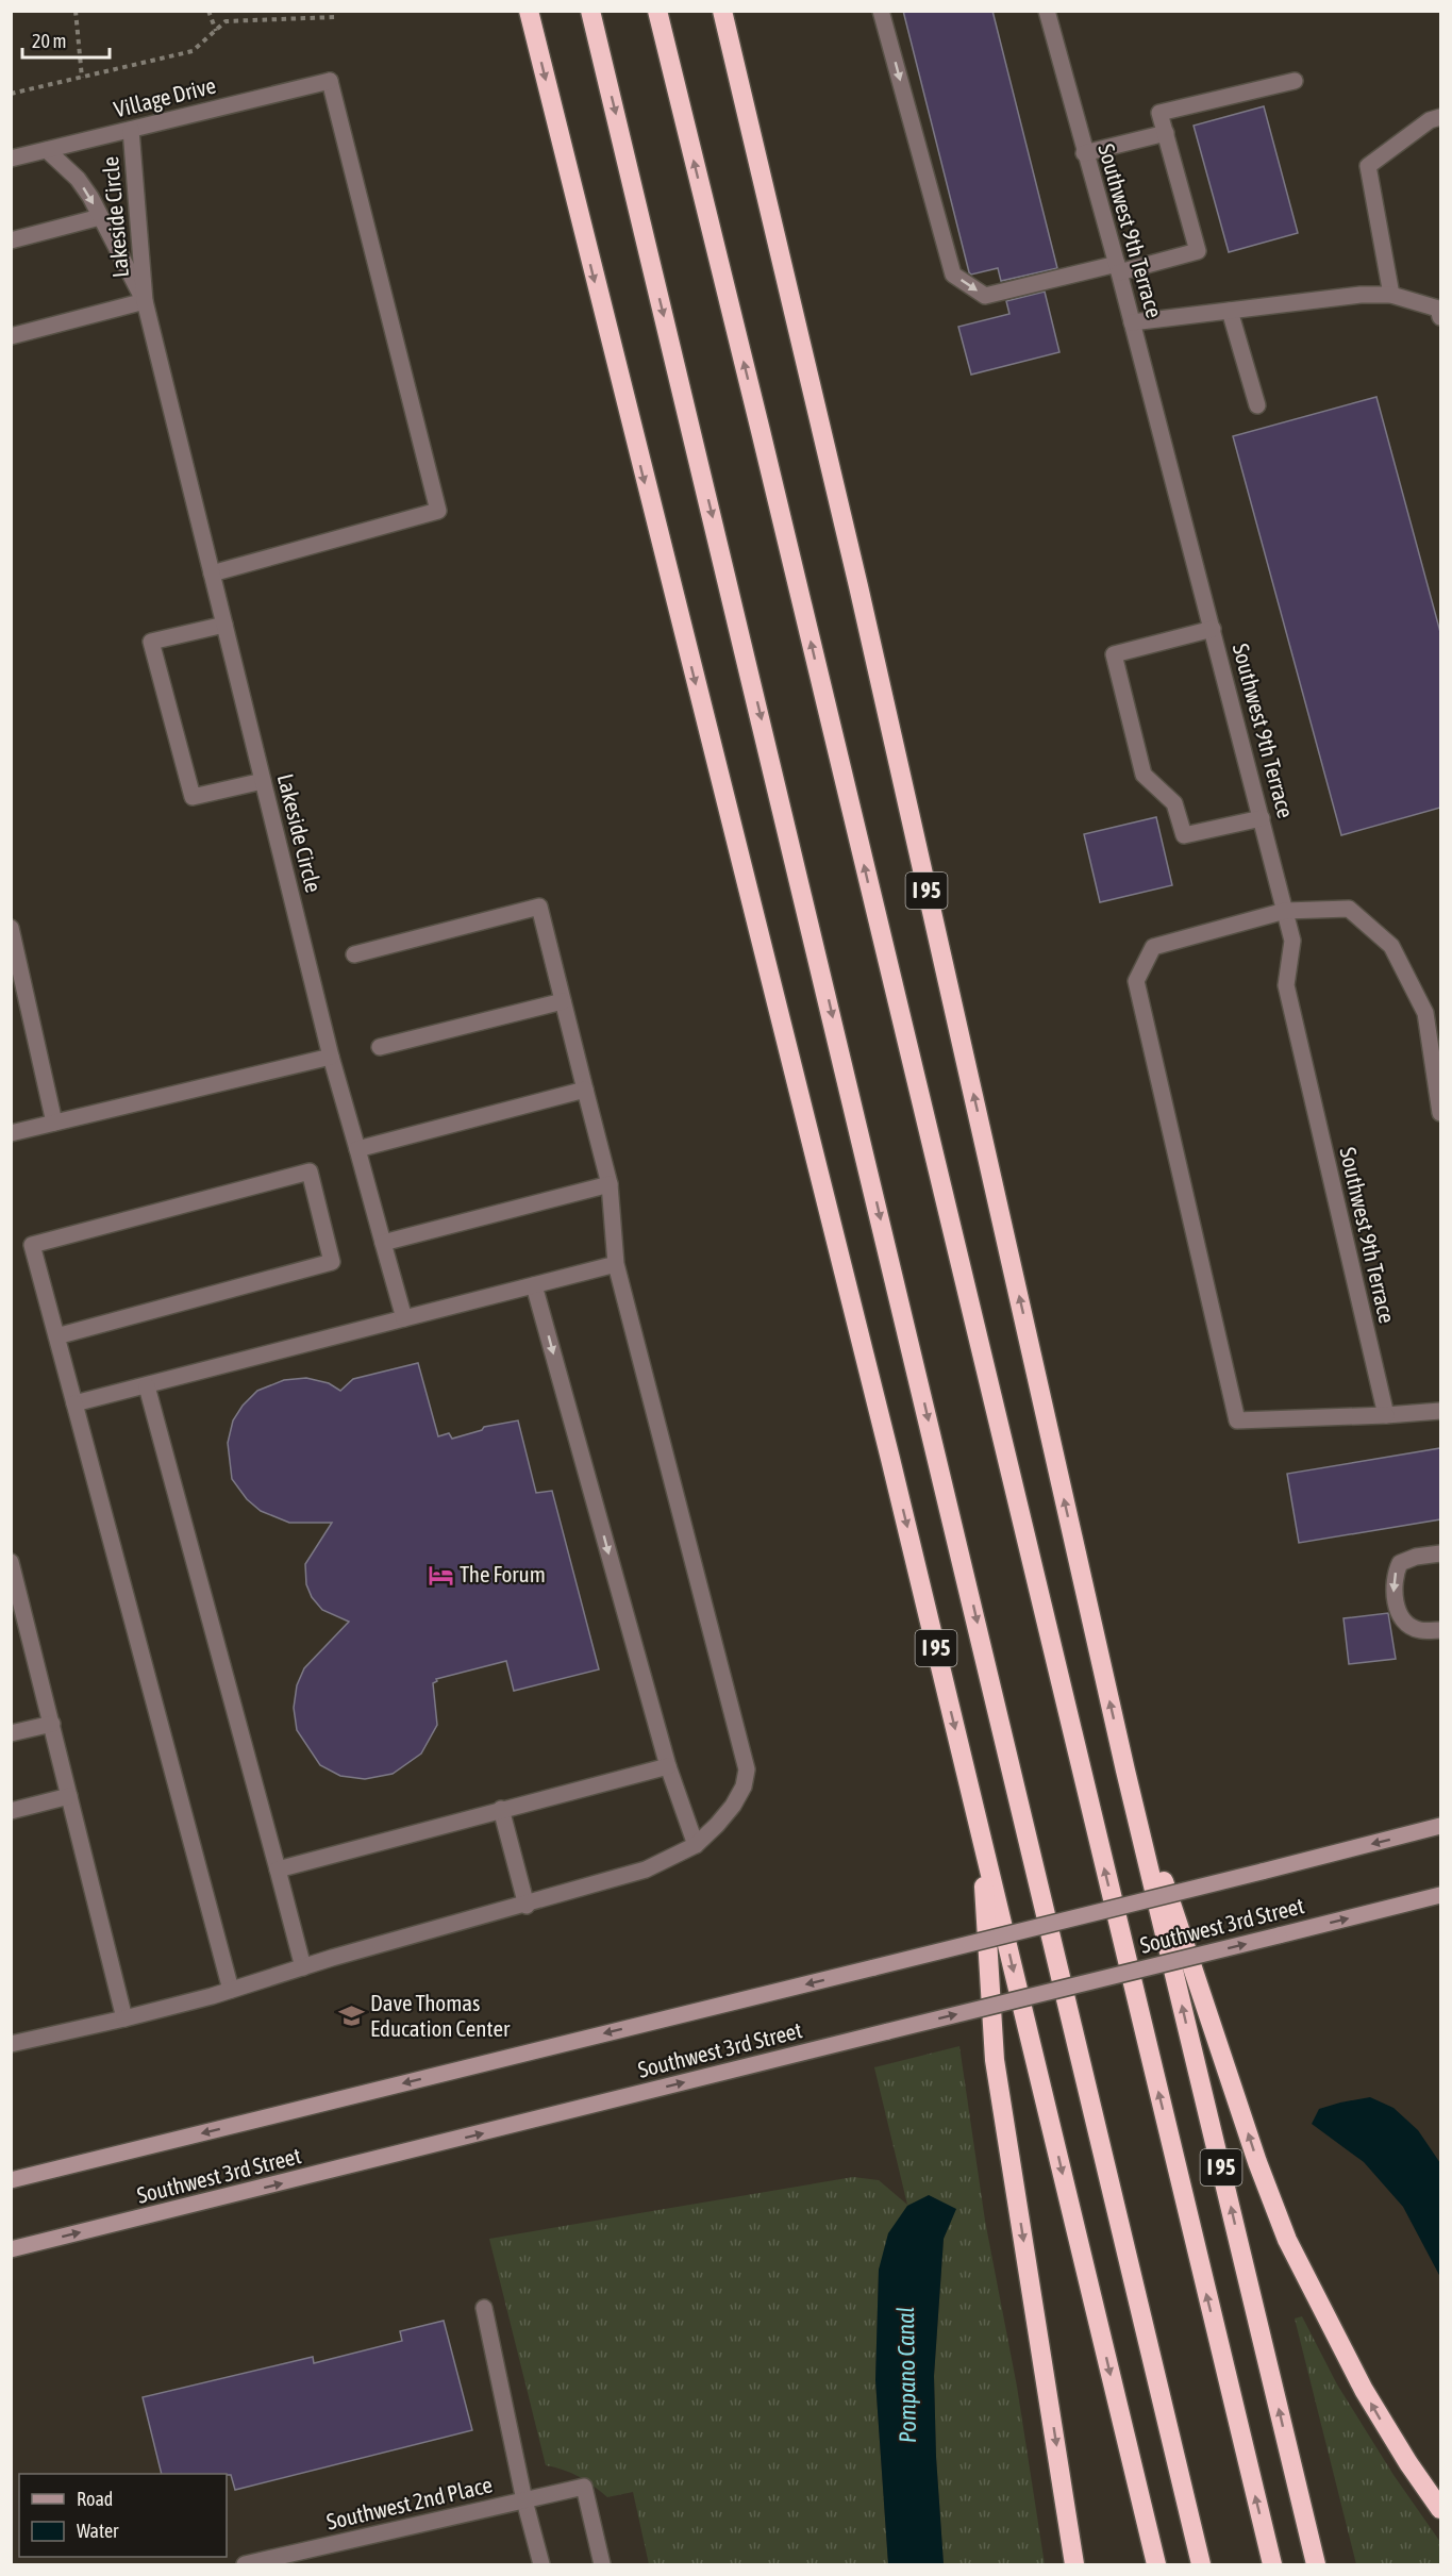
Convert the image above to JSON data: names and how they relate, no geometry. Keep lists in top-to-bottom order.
{
  "streets": {
    "highway": ["I 95"],
    "street": [
      "Village Drive",
      "Lakeside Circle",
      "Southwest 9th Terrace",
      "Southwest 3rd Street",
      "Southwest 2nd Place"
    ]
  },
  "crossings": [
    ["Village Drive", "Lakeside Circle"]
  ],
  "water": ["Pompano Canal"],
  "places": {
    "hotel": ["The Forum"],
    "school or university": ["Dave Thomas Education Center"]
  },
  "legend": ["Road", "Water"],
  "scale_bar": "20 m"
}
